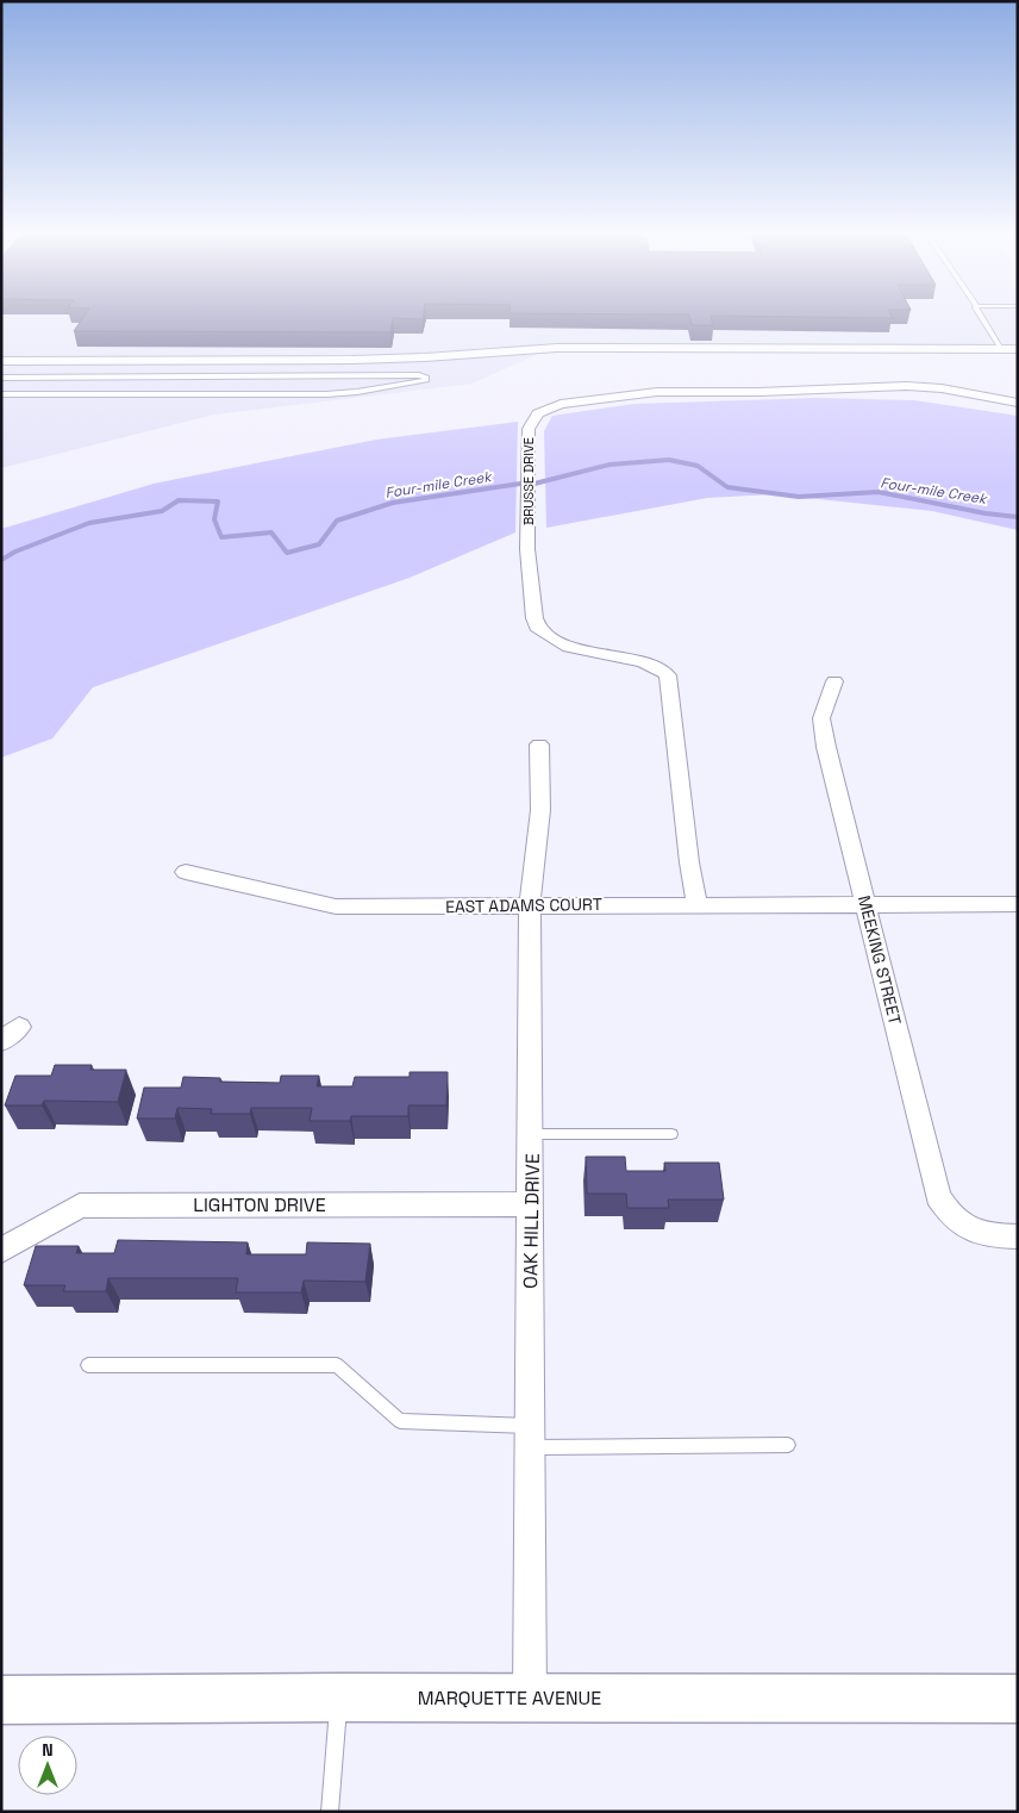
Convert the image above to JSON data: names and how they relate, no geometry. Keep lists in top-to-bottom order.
{
  "streets": {
    "street": [
      "BRUSSE DRIVE",
      "EAST ADAMS COURT",
      "MEEKING STREET",
      "LIGHTON DRIVE",
      "OAK HILL DRIVE",
      "MARQUETTE AVENUE"
    ]
  },
  "crossings": [
    ["BRUSSE DRIVE", "EAST ADAMS COURT"],
    ["EAST ADAMS COURT", "MEEKING STREET"],
    ["EAST ADAMS COURT", "OAK HILL DRIVE"],
    ["LIGHTON DRIVE", "OAK HILL DRIVE"],
    ["OAK HILL DRIVE", "MARQUETTE AVENUE"]
  ],
  "water": ["Four-mile Creek"],
  "north": "top"
}
